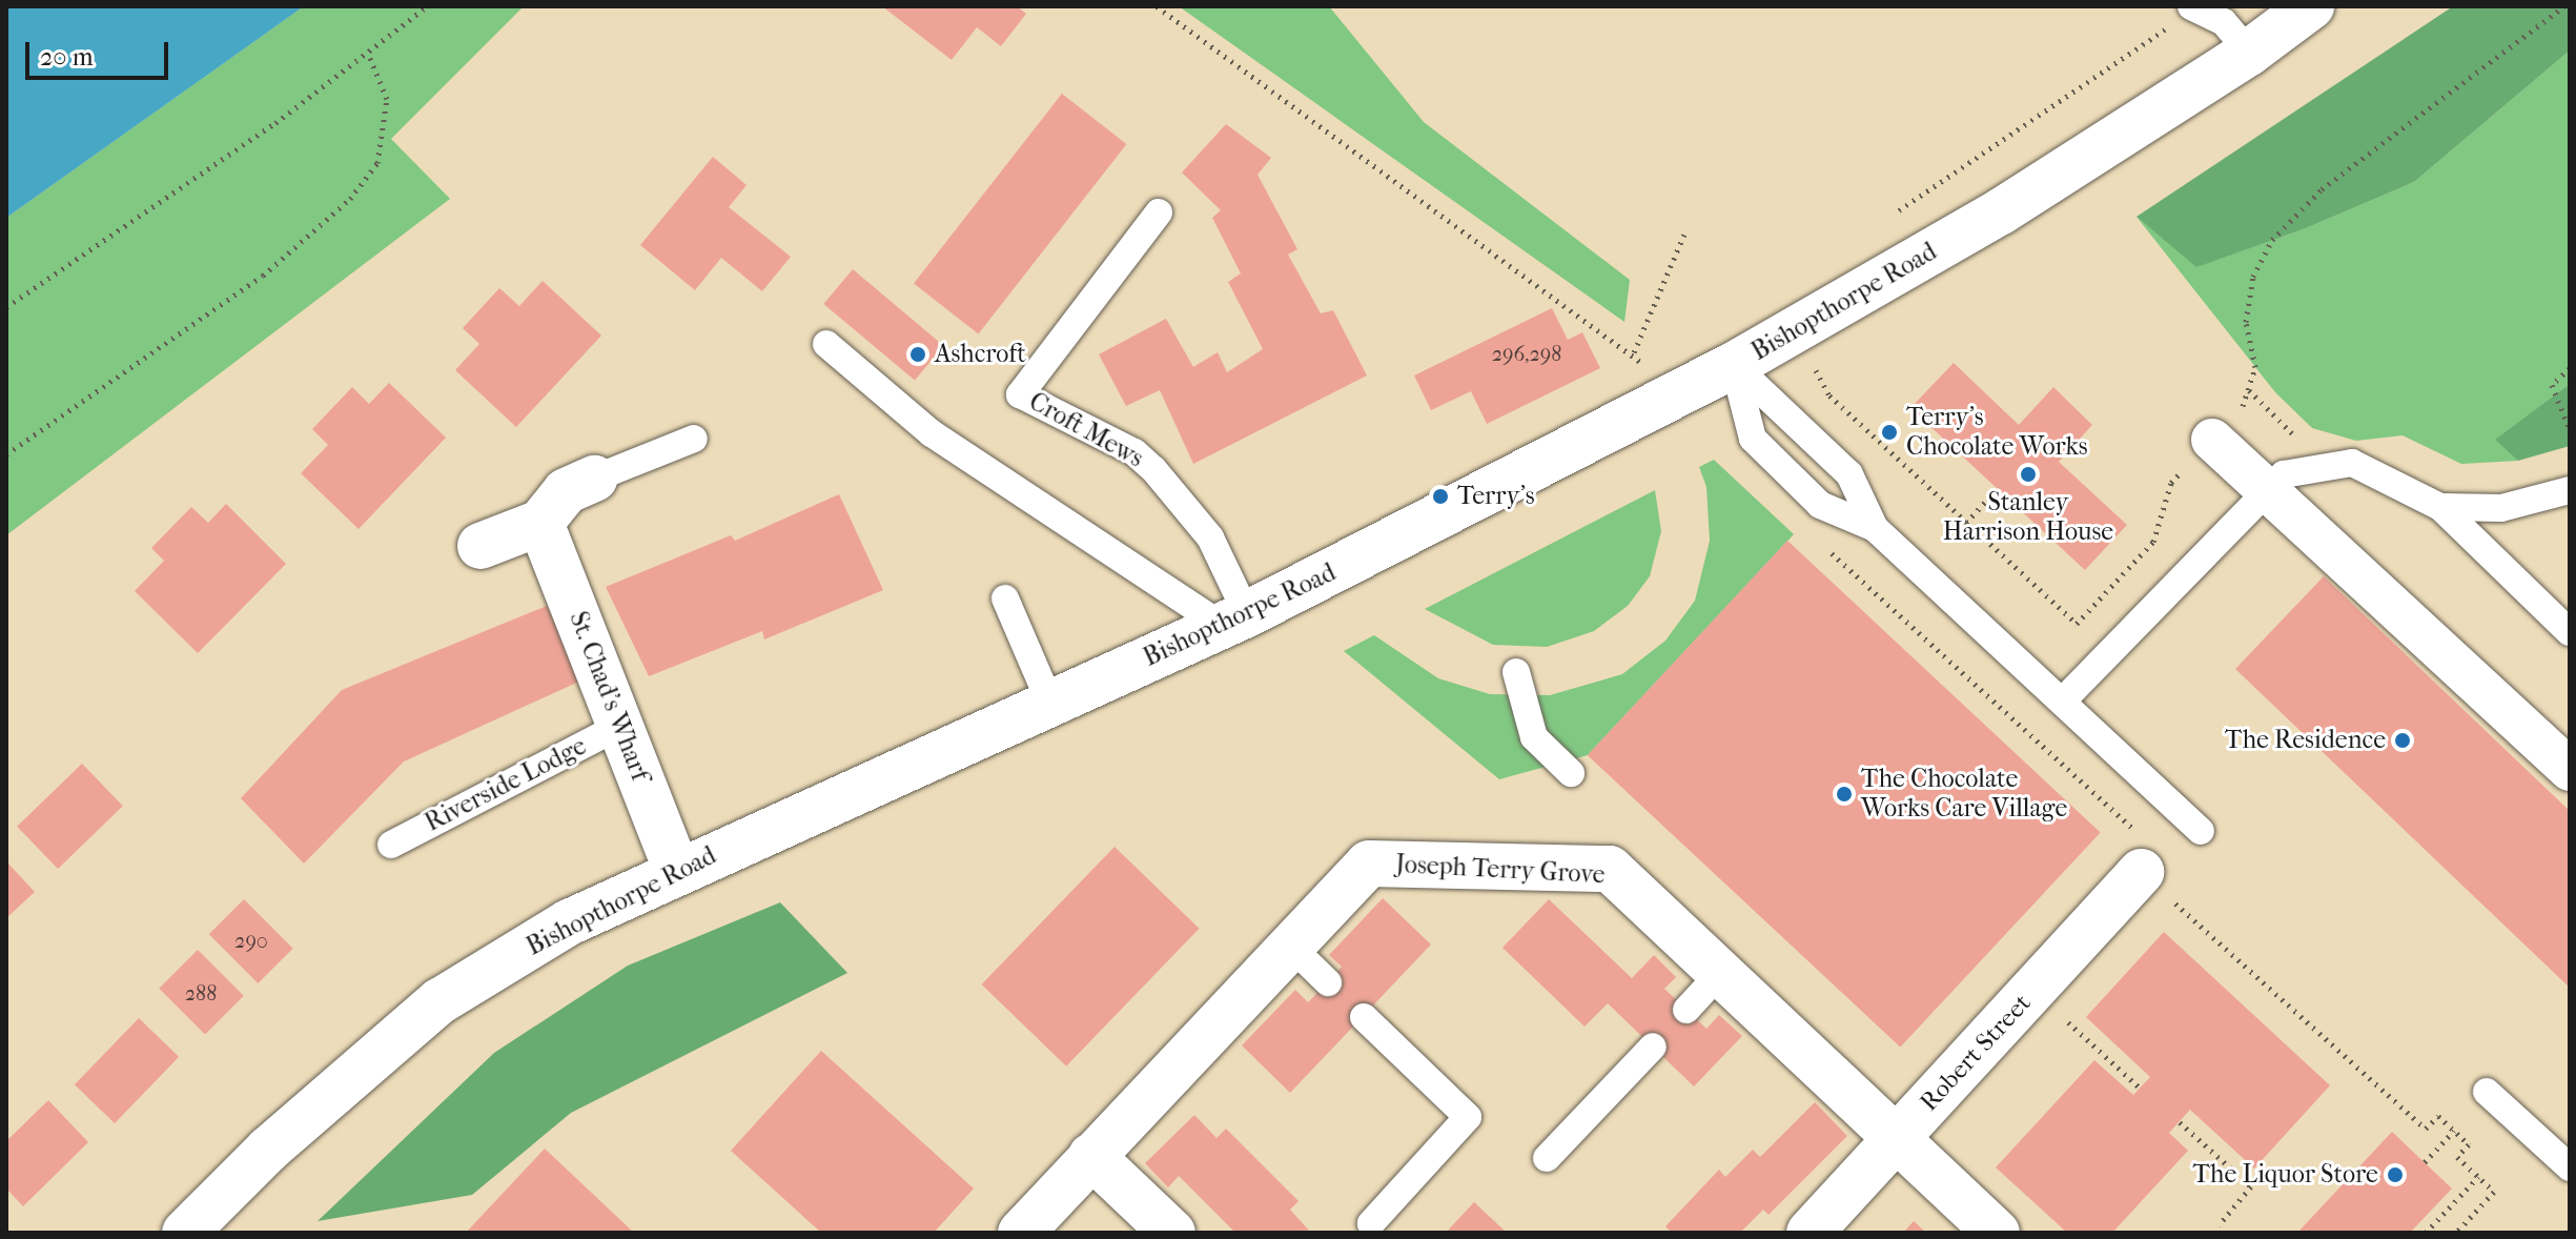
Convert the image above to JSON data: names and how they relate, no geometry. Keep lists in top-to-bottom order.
{
  "streets": {
    "street": [
      "Bishopthorpe Road",
      "St. Chad's Wharf",
      "Joseph Terry Grove",
      "Robert Street"
    ],
    "lane": ["Croft Mews", "Riverside Lodge"]
  },
  "crossings": [
    ["Bishopthorpe Road", "Croft Mews"],
    ["Bishopthorpe Road", "St. Chad's Wharf"],
    ["St. Chad's Wharf", "Riverside Lodge"],
    ["Joseph Terry Grove", "Robert Street"]
  ],
  "places": [
    "Ashcroft",
    "Terry's Chocolate Works",
    "Stanley Harrison House",
    "Terry's",
    "The Residence",
    "The Chocolate Works Care Village",
    "The Liquor Store"
  ],
  "house_numbers": ["296,298", "290", "288"],
  "scale_bar": "20 m"
}
